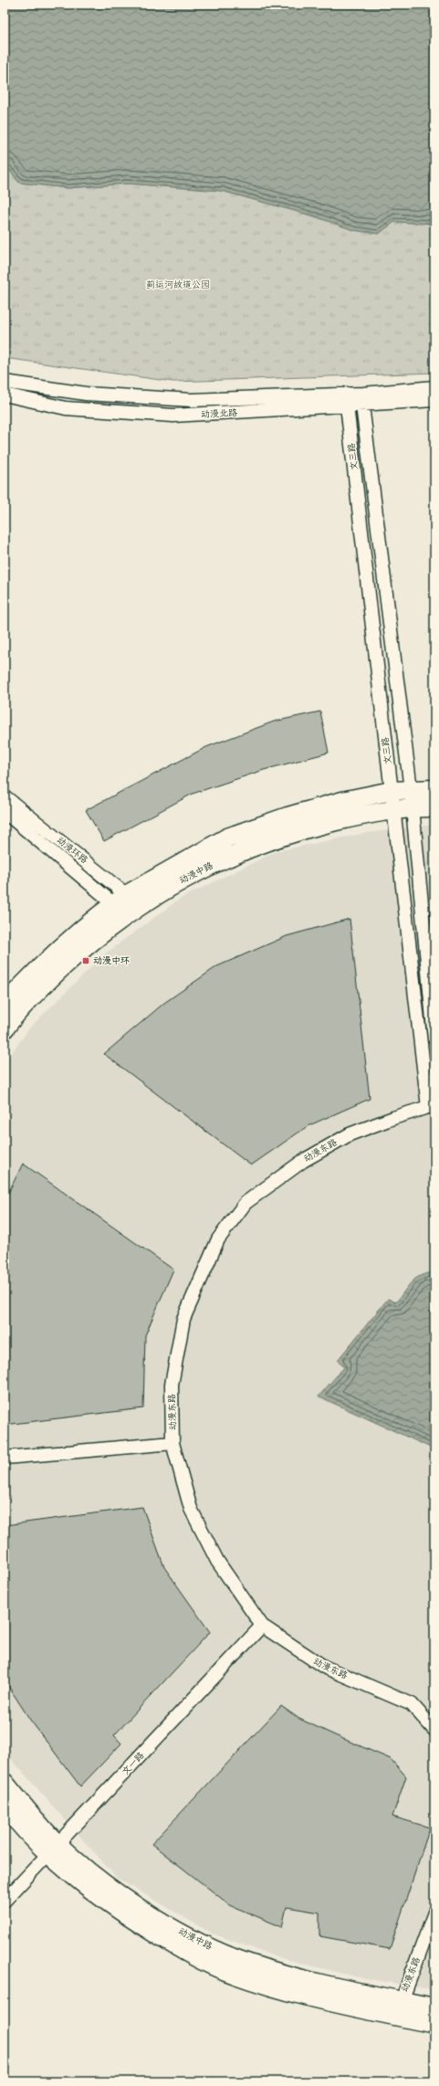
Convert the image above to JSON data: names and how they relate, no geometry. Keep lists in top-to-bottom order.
{
  "streets": {
    "street": [
      "动漫北路",
      "文三路",
      "动漫环路",
      "动漫中路",
      "动漫东路",
      "文一路"
    ]
  },
  "crossings": [
    ["动漫北路", "文三路"],
    ["文三路", "动漫中路"],
    ["文三路", "动漫东路"],
    ["动漫环路", "动漫中路"],
    ["动漫中路", "动漫东路"],
    ["动漫中路", "文一路"],
    ["动漫东路", "文一路"]
  ],
  "parks": ["蓟运河故道公园"],
  "places": {
    "transit": ["动漫中环"]
  }
}
